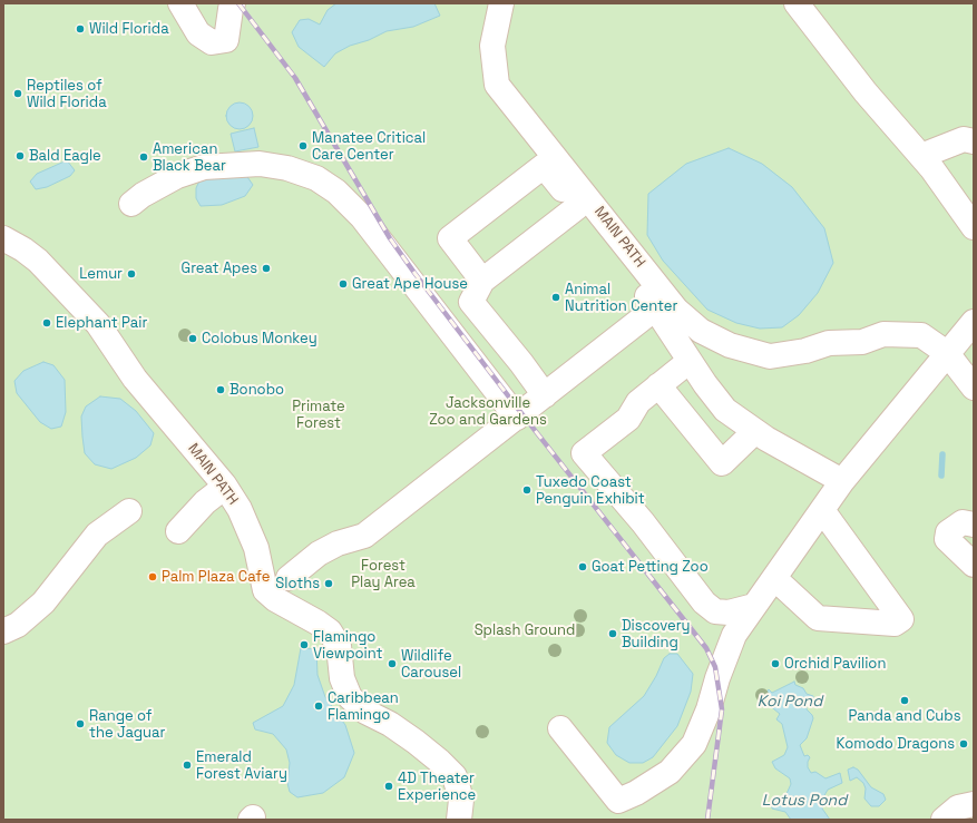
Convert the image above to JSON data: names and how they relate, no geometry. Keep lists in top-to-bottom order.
{
  "streets": {
    "street": ["MAIN PATH"]
  },
  "water": ["Koi Pond", "Lotus Pond"],
  "parks": [
    "Jacksonville Zoo and Gardens",
    "Primate Forest",
    "Forest Play Area",
    "Splash Ground"
  ],
  "places": [
    "Wild Florida",
    "Reptiles of Wild Florida",
    "Manatee Critical Care Center",
    "Bald Eagle",
    "American Black Bear",
    "Great Apes",
    "Lemur",
    "Great Ape House",
    "Animal Nutrition Center",
    "Elephant Pair",
    "Colobus Monkey",
    "Bonobo",
    "Tuxedo Coast Penguin Exhibit",
    "Goat Petting Zoo",
    "Palm Plaza Cafe",
    "Sloths",
    "Discovery Building",
    "Flamingo Viewpoint",
    "Wildlife Carousel",
    "Orchid Pavilion",
    "Panda and Cubs",
    "Caribbean Flamingo",
    "Range of the Jaguar",
    "Komodo Dragons",
    "Emerald Forest Aviary",
    "4D Theater Experience"
  ]
}
